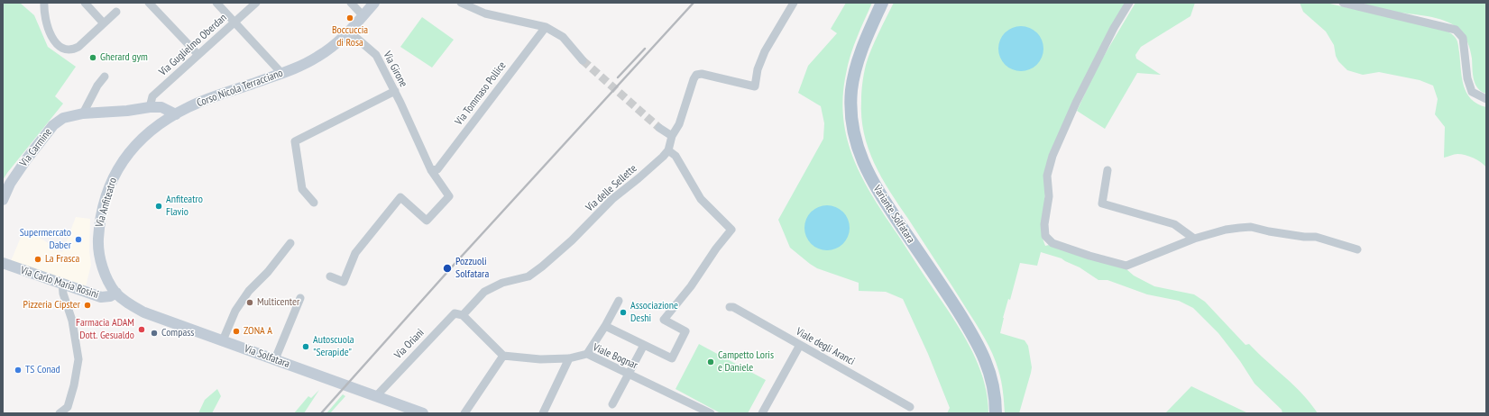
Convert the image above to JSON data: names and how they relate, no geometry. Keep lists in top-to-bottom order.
{
  "streets": {
    "main road": [
      "Corso Nicola Terracciano",
      "Via Carmine",
      "Via Anfiteatro",
      "Variante Solfatara",
      "Via Carlo Maria Rosini",
      "Via Solfatara"
    ],
    "street": [
      "Via Guglielmo Oberdan",
      "Via Girone",
      "Via Tommaso Pollice",
      "Via delle Sellette",
      "Via Oriani",
      "Viale degli Aranci",
      "Viale Bognar"
    ]
  },
  "crossings": [
    ["Via Girone", "Corso Nicola Terracciano"],
    ["Via Girone", "Via Tommaso Pollice"],
    ["Corso Nicola Terracciano", "Via Anfiteatro"],
    ["Via delle Sellette", "Via Oriani"],
    ["Via Anfiteatro", "Via Carlo Maria Rosini"],
    ["Via Anfiteatro", "Via Solfatara"],
    ["Via Carlo Maria Rosini", "Via Solfatara"],
    ["Via Oriani", "Via Solfatara"]
  ],
  "places": [
    "Boccuccia di Rosa",
    "Gherard gym",
    "Anfiteatro Flavio",
    "Supermercato Daber",
    "La Frasca",
    "Pozzuoli Solfatara",
    "Multicenter",
    "Pizzeria Cipster",
    "Associazione Deshi",
    "Farmacia ADAM Dott. Gesualdo",
    "ZONA A",
    "Compass",
    "Autoscuola \"Serapide\"",
    "Campetto Loris e Daniele",
    "TS Conad"
  ]
}
